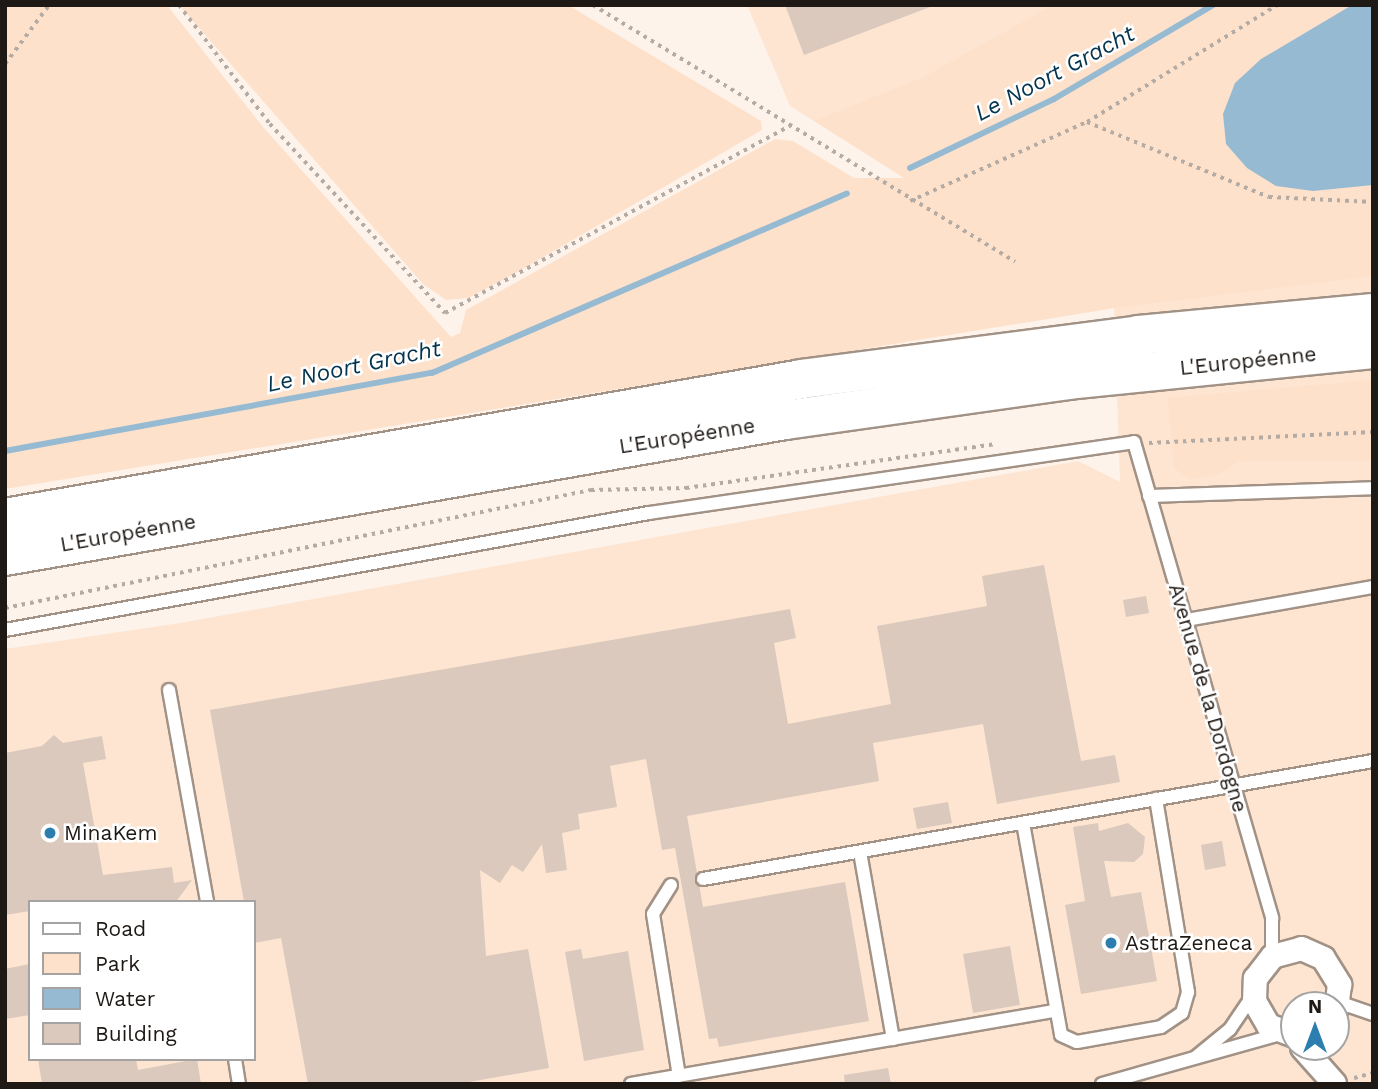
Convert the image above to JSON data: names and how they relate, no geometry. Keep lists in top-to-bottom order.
{
  "streets": {
    "highway": ["L'Européenne"],
    "lane": ["Avenue de la Dordogne"]
  },
  "water": ["Le Noort Gracht"],
  "places": ["MinaKem", "AstraZeneca"],
  "legend": [
    "Road",
    "Park",
    "Water",
    "Building"
  ],
  "north": "top"
}
